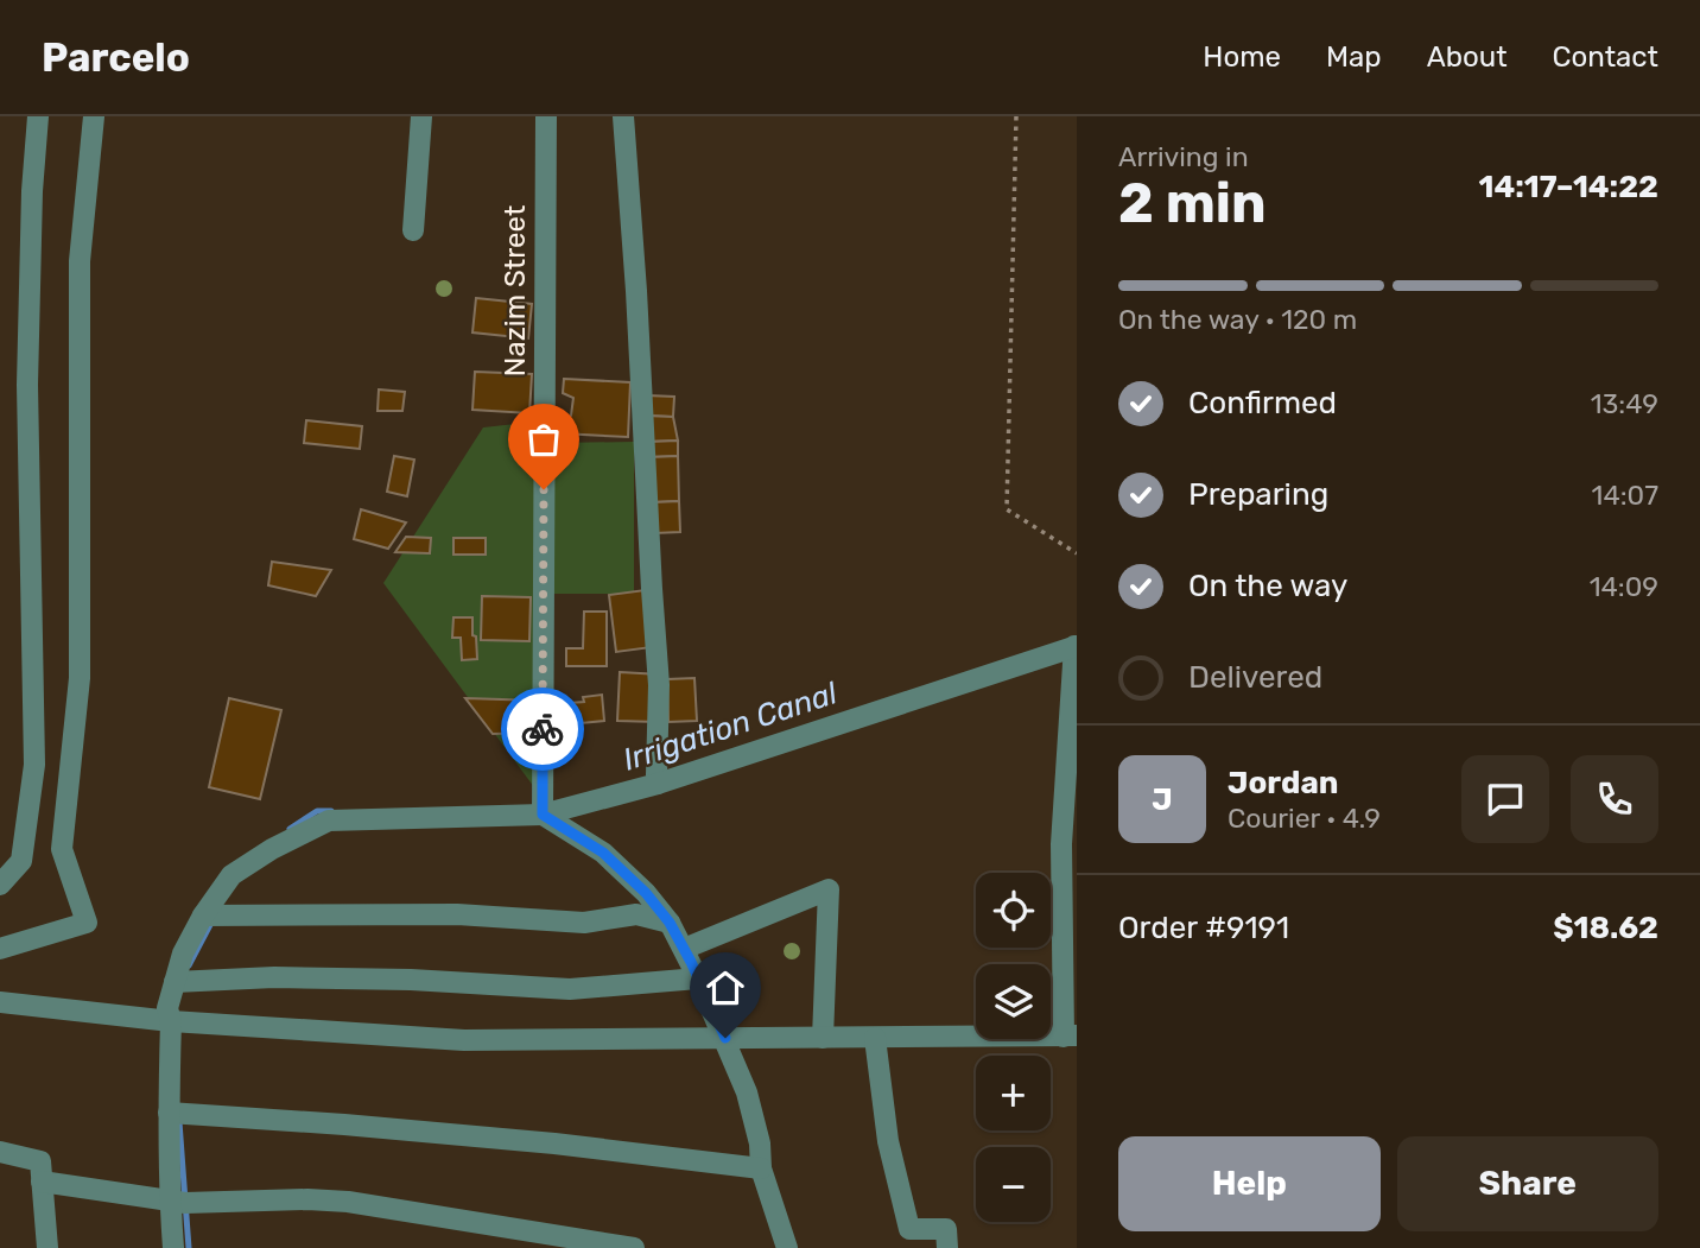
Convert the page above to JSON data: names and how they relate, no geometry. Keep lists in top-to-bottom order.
{
  "streets": {
    "street": ["Nazim Street"]
  },
  "water": ["Irrigation Canal"],
  "page": {
    "header": "Parcelo",
    "nav": [
      "Home",
      "Map",
      "About",
      "Contact"
    ],
    "heading": ["2 min", "Arriving in", "14:17–14:22"],
    "panel": [
      "Jordan",
      "Courier · 4.9",
      "Order #9191",
      "$18.62"
    ],
    "bar": "On the way · 120 m",
    "list": [
      ["Confirmed", "13:49"],
      ["Preparing", "14:07"],
      ["On the way", "14:09"],
      "Delivered"
    ],
    "round": "J",
    "map_buttons": ["+", "−"],
    "buttons": ["Help", "Share"]
  }
}
